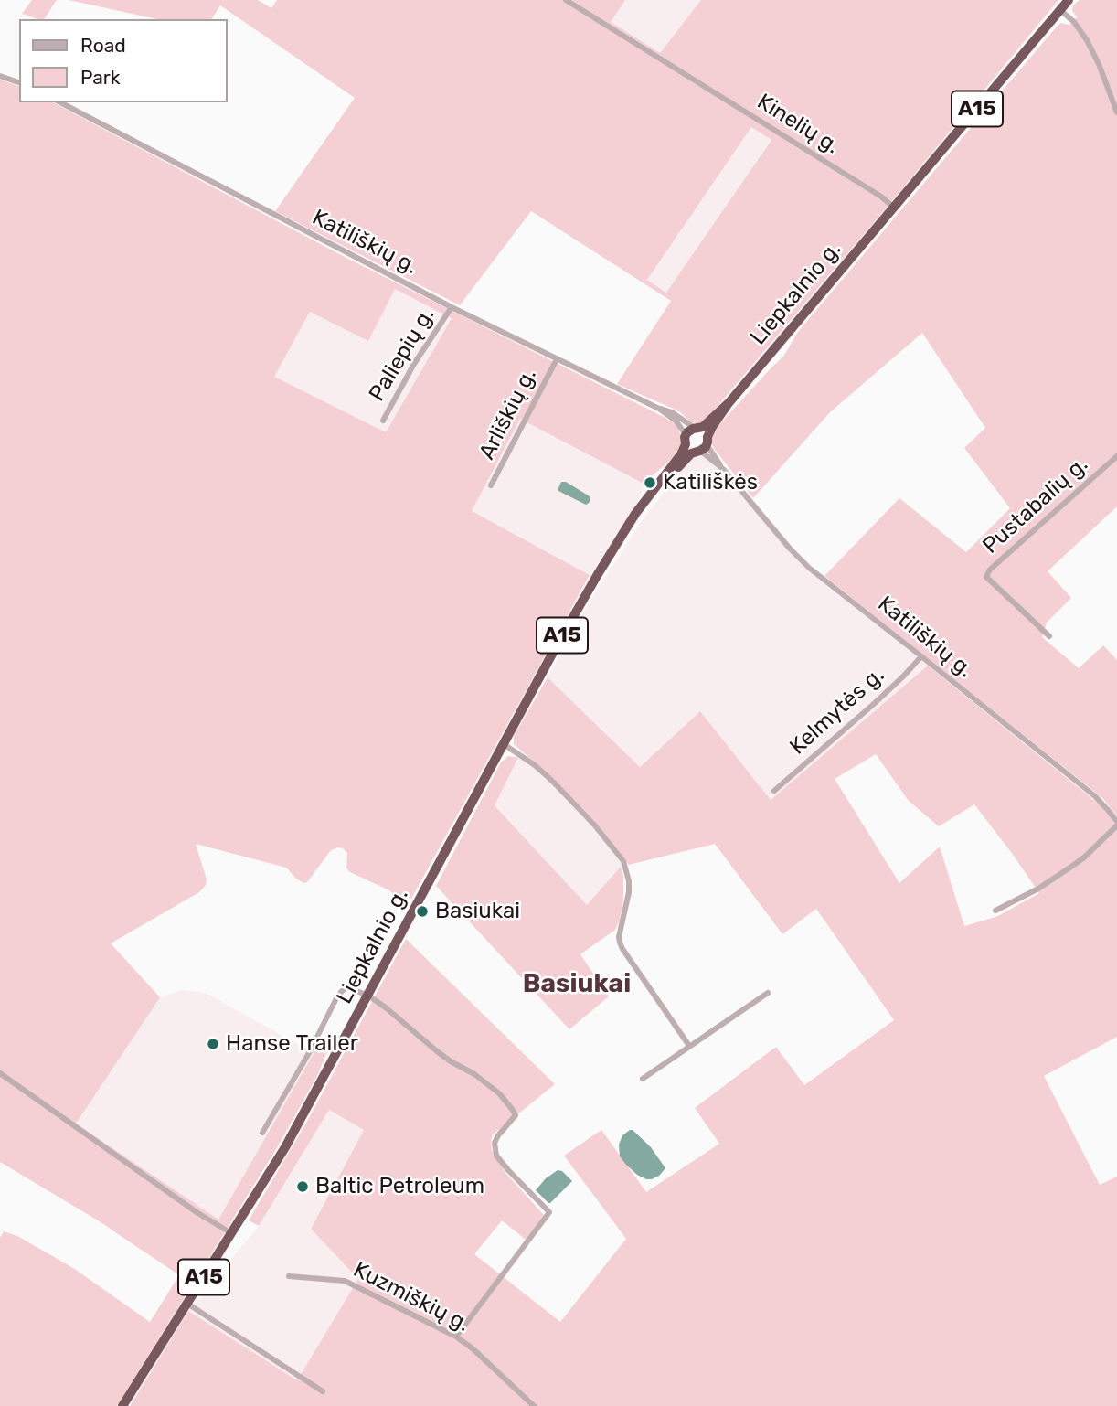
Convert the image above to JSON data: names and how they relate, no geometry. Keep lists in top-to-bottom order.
{
  "streets": {
    "highway": ["A15", "Liepkalnio g."],
    "street": [
      "Kinelių g.",
      "Katiliškių g.",
      "Paliepių g.",
      "Arliškių g.",
      "Pustabalių g.",
      "Kelmytės g.",
      "Kuzmiškių g."
    ]
  },
  "crossings": [
    ["A15", "Kinelių g."],
    ["A15", "Liepkalnio g."],
    ["Kinelių g.", "Liepkalnio g."],
    ["Katiliškių g.", "Liepkalnio g."],
    ["Katiliškių g.", "Paliepių g."],
    ["Katiliškių g.", "Arliškių g."],
    ["Katiliškių g.", "Kelmytės g."]
  ],
  "districts": ["Basiukai"],
  "places": [
    "Katiliškės",
    "Basiukai",
    "Hanse Trailer",
    "Baltic Petroleum"
  ],
  "legend": ["Road", "Park"]
}
